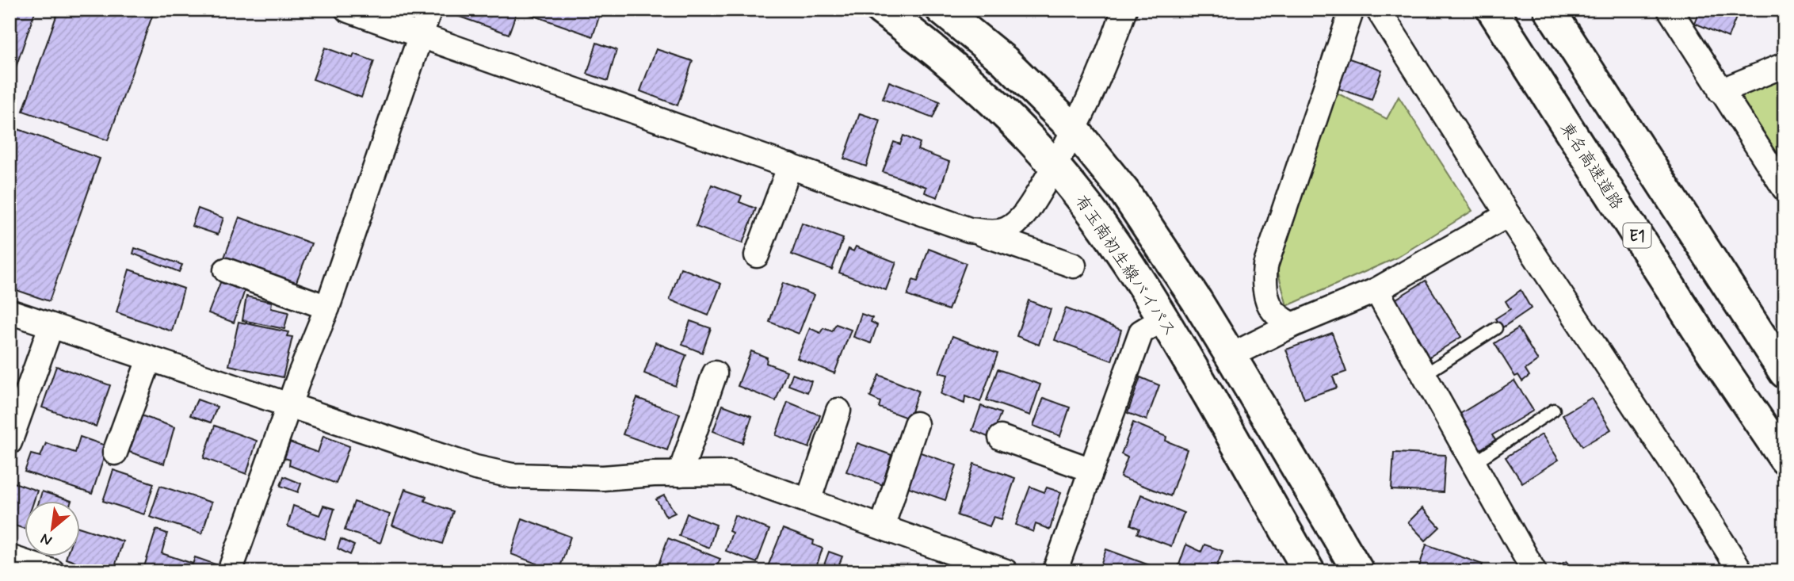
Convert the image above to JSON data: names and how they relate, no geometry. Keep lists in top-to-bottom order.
{
  "streets": {
    "main road": ["東名高速道路", "E1", "有玉南初生線バイパス"]
  },
  "north": "bottom left"
}
